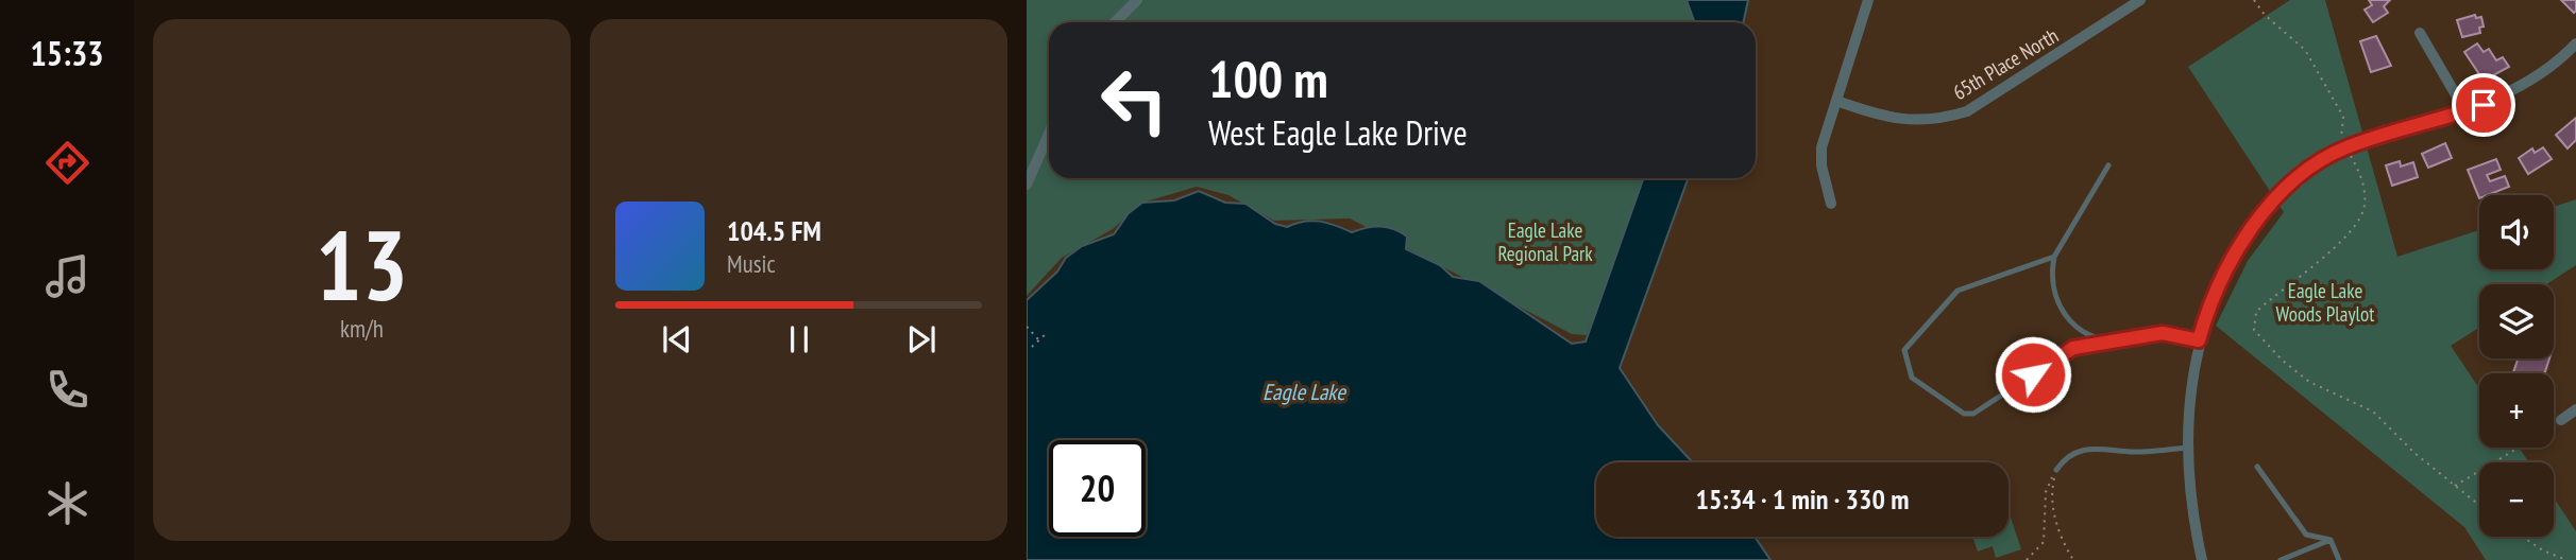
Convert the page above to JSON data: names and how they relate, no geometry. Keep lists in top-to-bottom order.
{
  "streets": {
    "street": ["65th Place North"]
  },
  "water": ["Eagle Lake"],
  "parks": ["Eagle Lake Regional Park", "Eagle Lake Woods Playlot"],
  "page": {
    "tabs": "15:33",
    "tile": ["13", "km/h"],
    "turn": ["100 m", "West Eagle Lake Drive"],
    "map_buttons": ["+", "−"],
    "song": ["104.5 FM", "Music"],
    "limit": "20",
    "trip": "15:34 · 1 min · 330 m"
  }
}
